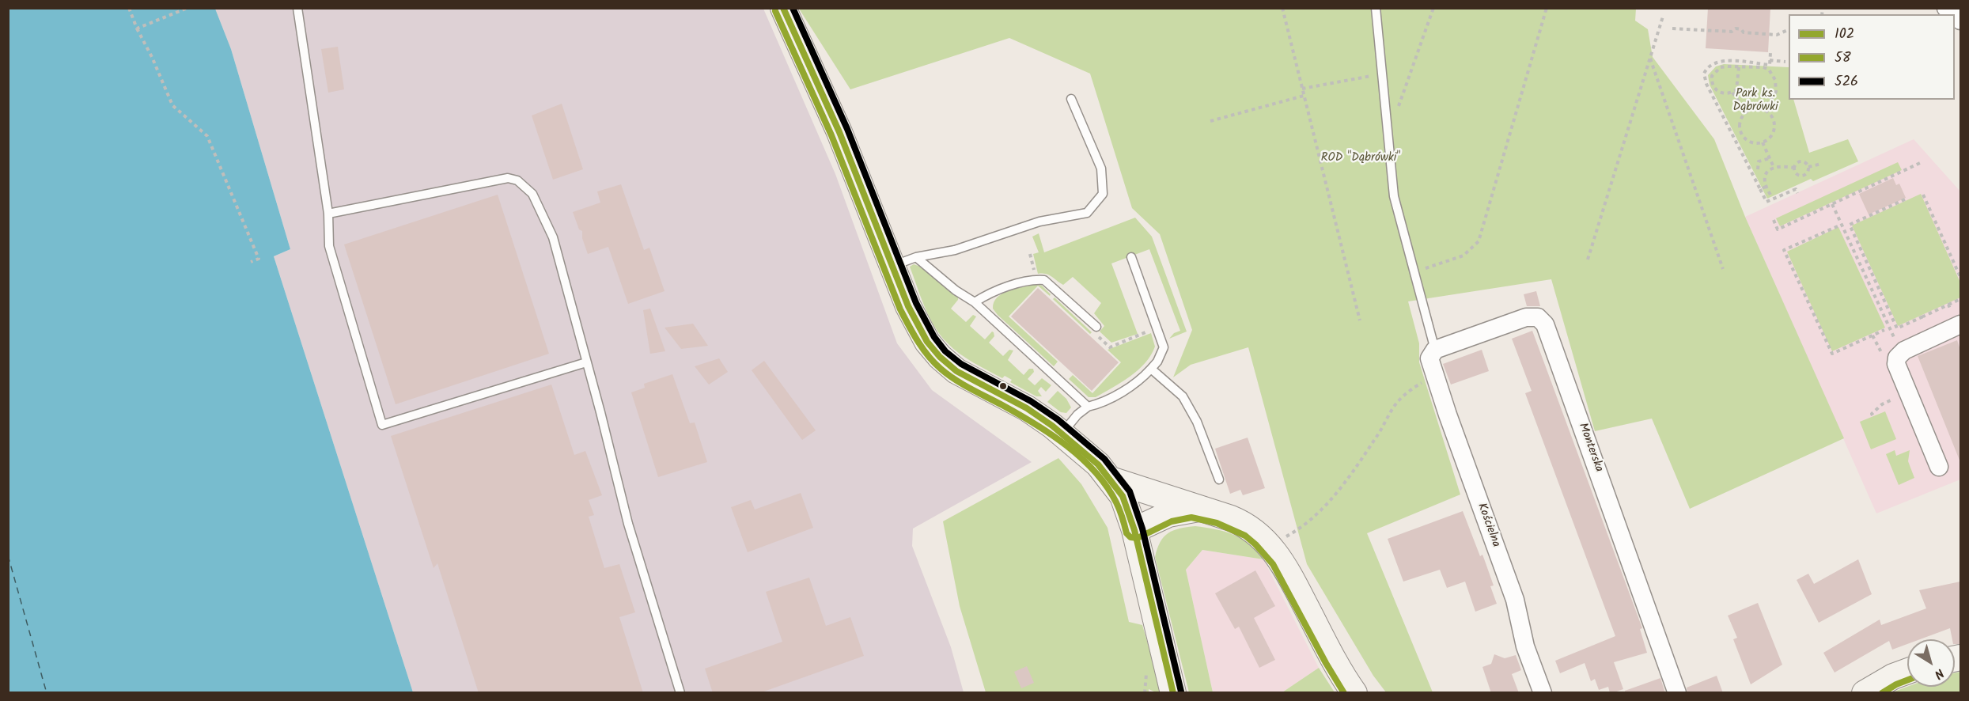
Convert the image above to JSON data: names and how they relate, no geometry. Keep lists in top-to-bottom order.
{
  "streets": {
    "street": ["Monterska", "Kościelna"]
  },
  "crossings": [
    ["Monterska", "Kościelna"]
  ],
  "parks": ["Park ks. Dąbrówki", "ROD \"Dąbrówki\""],
  "lines": ["transit line 102", "transit line 526", "transit line 58"],
  "legend": ["102", "58", "526"],
  "north": "bottom right"
}
